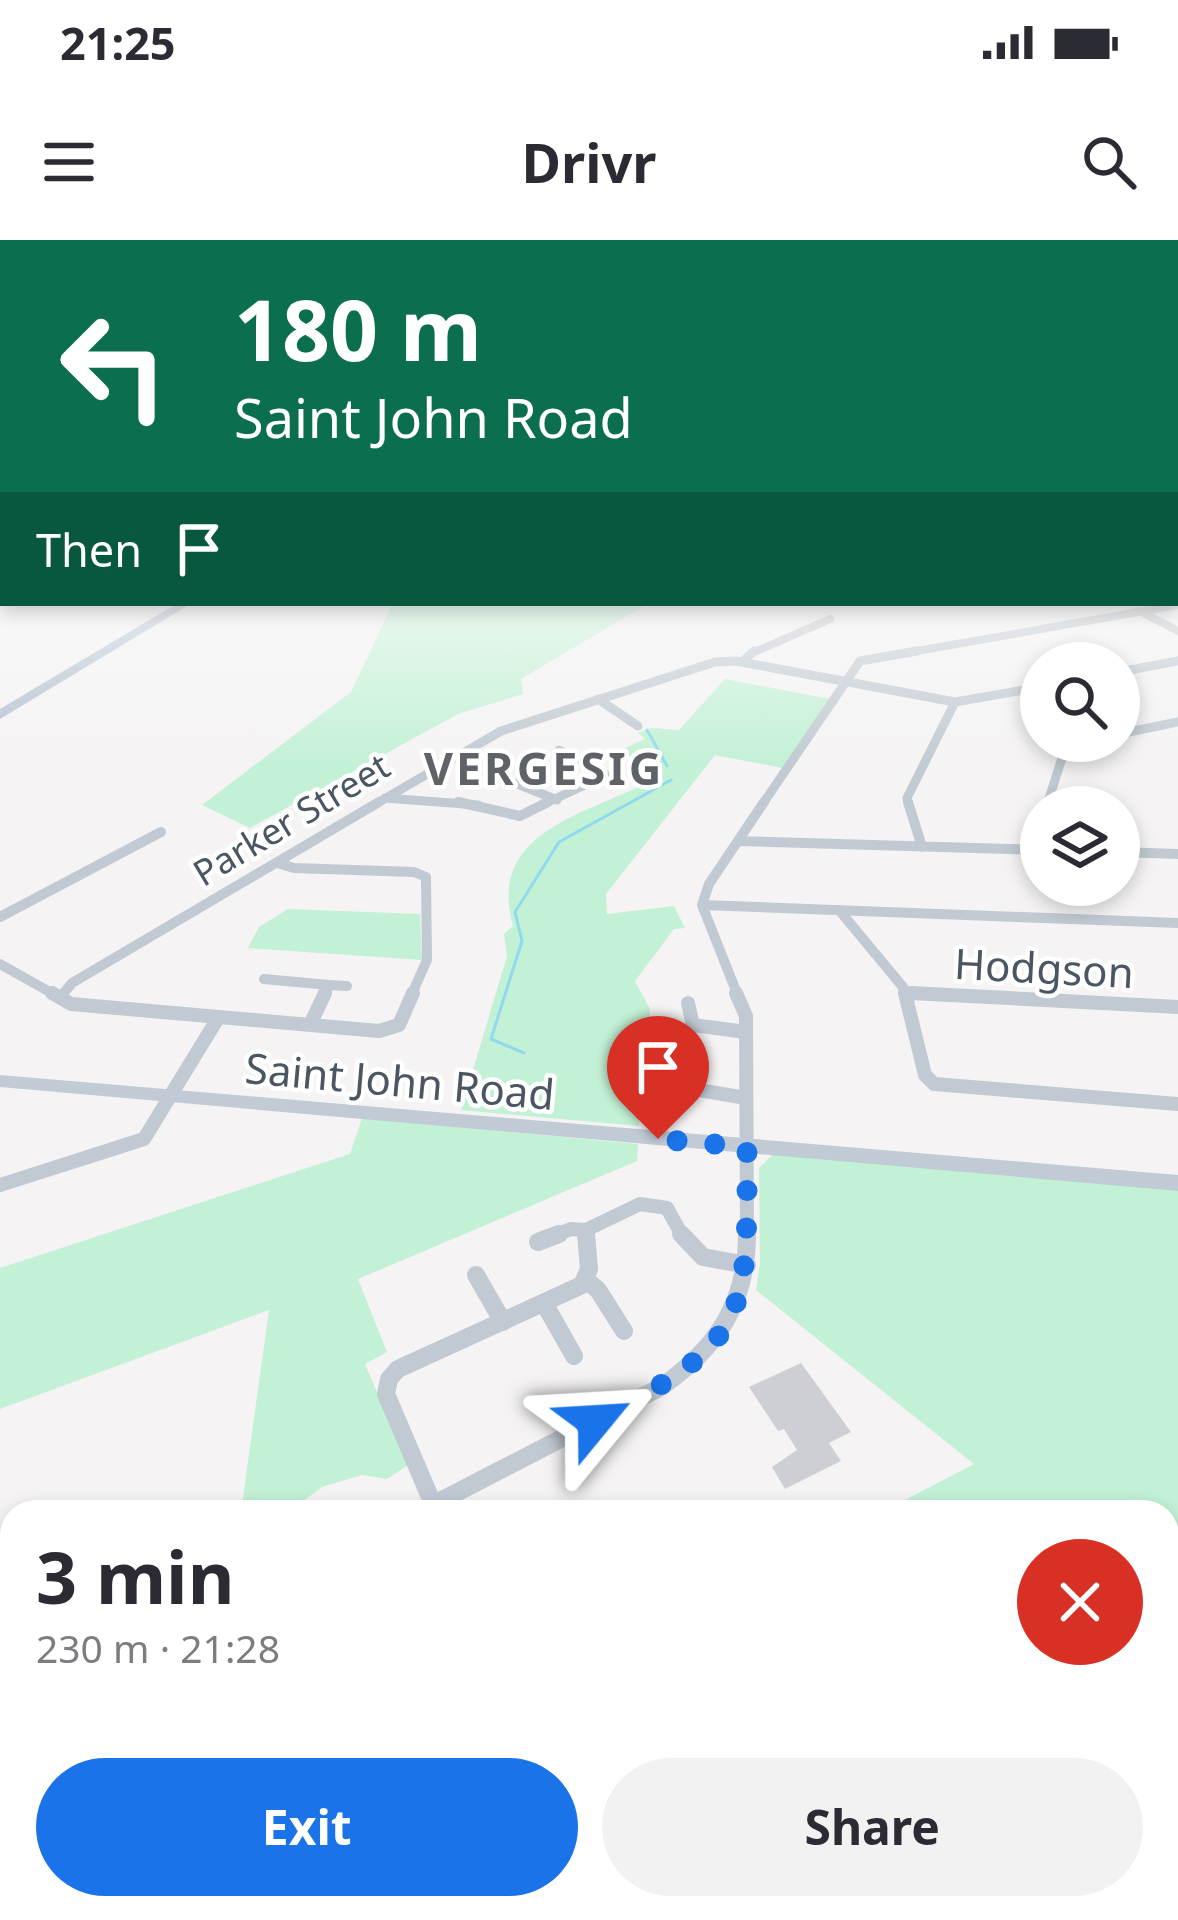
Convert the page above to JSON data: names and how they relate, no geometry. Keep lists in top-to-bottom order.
{
  "streets": {
    "main road": ["Saint John Road"],
    "street": ["Parker Street", "Hodgson"]
  },
  "districts": ["VERGESIG"],
  "page": {
    "status": "21:25",
    "header": "Drivr",
    "turn": ["180 m", "Saint John Road"],
    "then": "Then",
    "heading": ["3 min", "230 m · 21:28"],
    "buttons": ["Exit", "Share"]
  }
}
